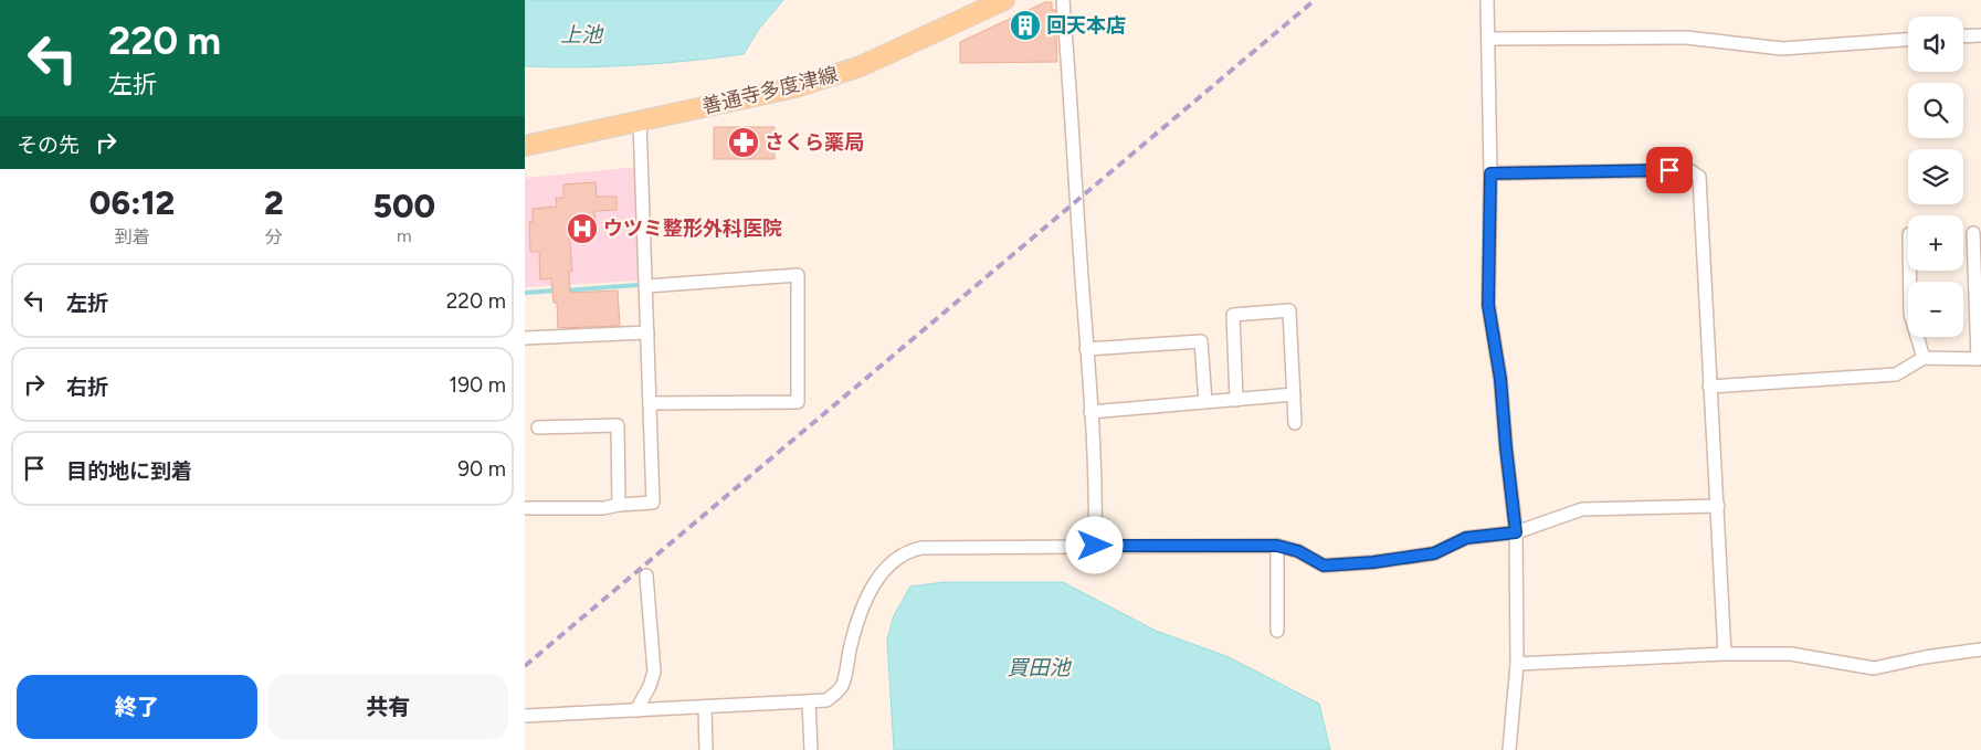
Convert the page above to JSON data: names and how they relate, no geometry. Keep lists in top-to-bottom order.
{
  "streets": {
    "main road": ["善通寺多度津線"]
  },
  "water": ["上池", "買田池"],
  "places": {
    "building": ["回天本店"],
    "pharmacy": ["さくら薬局"],
    "hospital": ["ウツミ整形外科医院"]
  },
  "page": {
    "turn": ["220 m", "左折"],
    "map_buttons": ["+", "−"],
    "then": "その先",
    "eta": [
      "06:12",
      "到着",
      "2",
      "分",
      "500",
      "m"
    ],
    "list": [
      {
        "name": "左折",
        "value": "220 m"
      },
      {
        "name": "右折",
        "value": "190 m"
      },
      {
        "name": "目的地に到着",
        "value": "90 m"
      }
    ],
    "buttons": ["終了", "共有"]
  }
}
